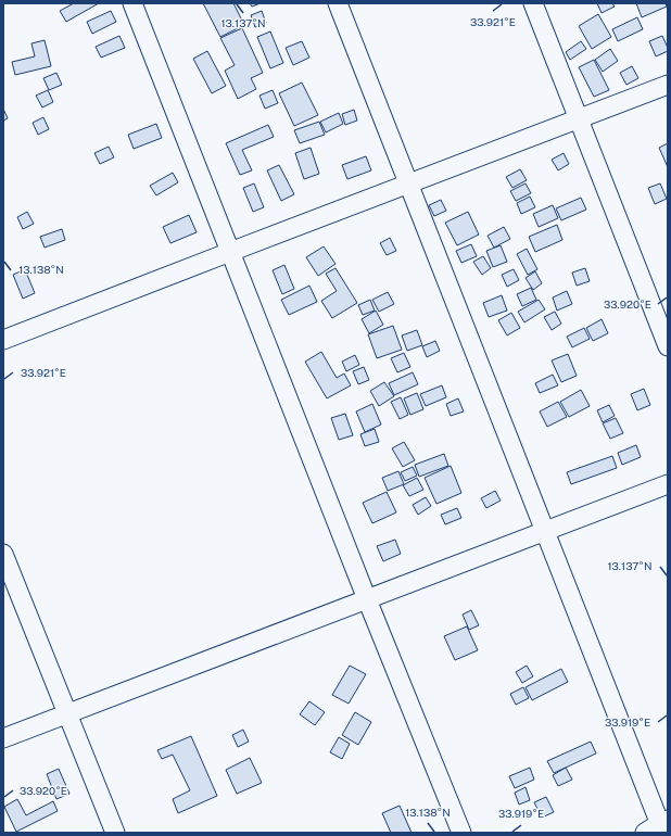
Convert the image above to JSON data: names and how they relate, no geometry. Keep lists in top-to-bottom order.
{
  "coordinates": [
    "33.921°E",
    "13.137°N",
    "13.138°N",
    "33.920°E",
    "33.919°E"
  ]
}
